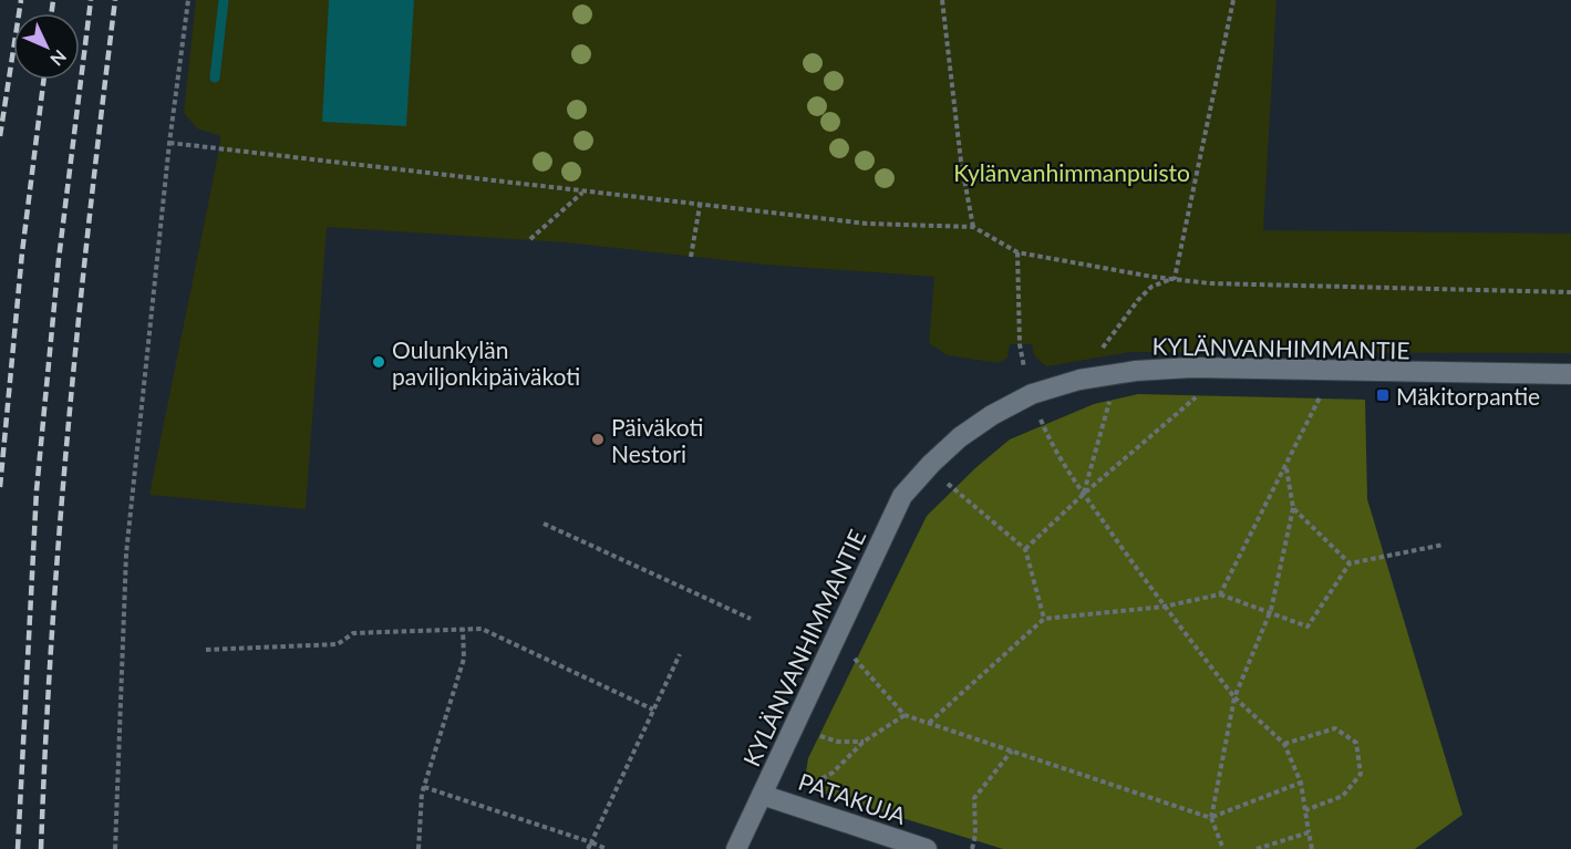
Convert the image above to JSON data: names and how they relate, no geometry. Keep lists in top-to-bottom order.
{
  "streets": {
    "street": ["KYLÄNVANHIMMANTIE", "PATAKUJA"]
  },
  "crossings": [
    ["KYLÄNVANHIMMANTIE", "PATAKUJA"]
  ],
  "parks": ["Kylänvanhimmanpuisto"],
  "places": {
    "other": ["Oulunkylän paviljonkipäiväkoti", "Päiväkoti Nestori"],
    "transit": ["Mäkitorpantie"]
  },
  "north": "bottom right"
}
